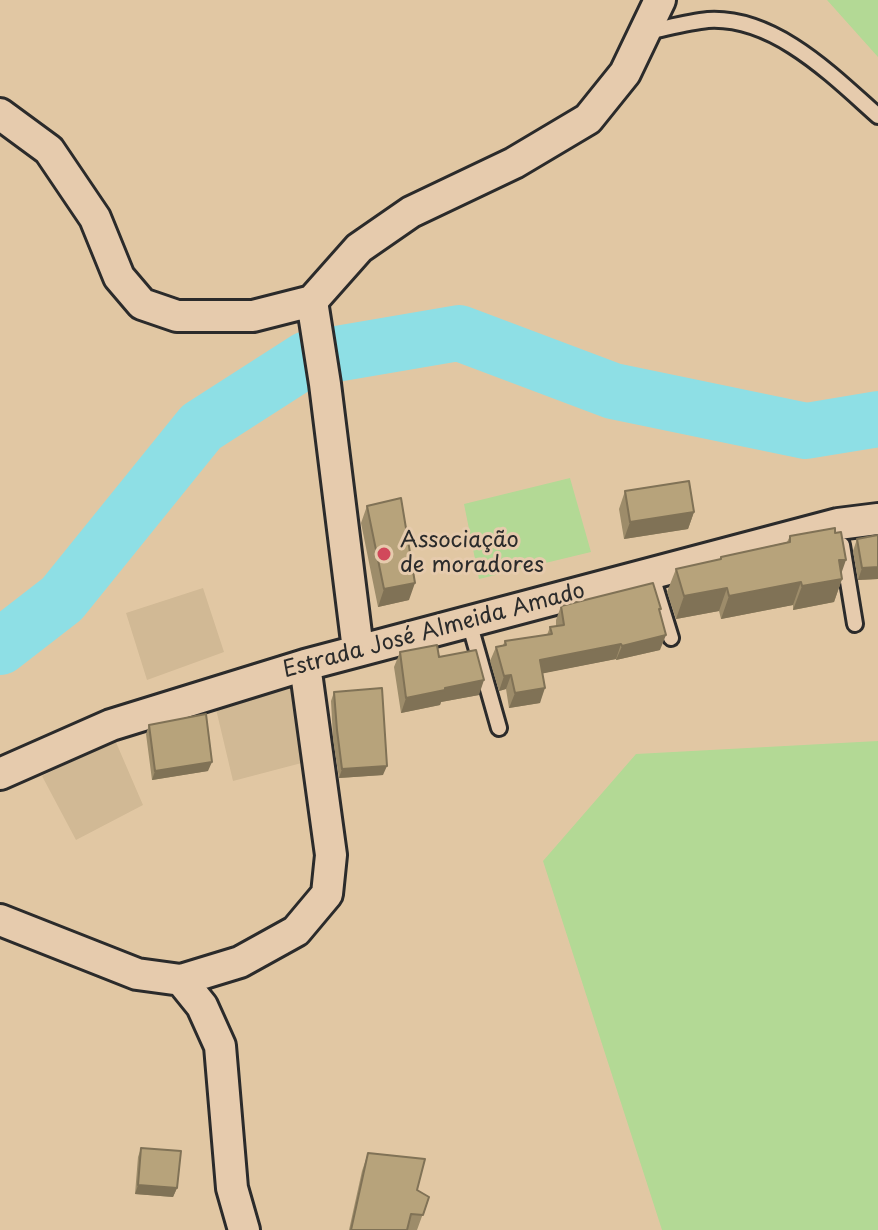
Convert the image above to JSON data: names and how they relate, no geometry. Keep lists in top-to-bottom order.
{
  "streets": {
    "street": ["Estrada José Almeida Amado"]
  },
  "places": ["Associação de moradores"]
}
